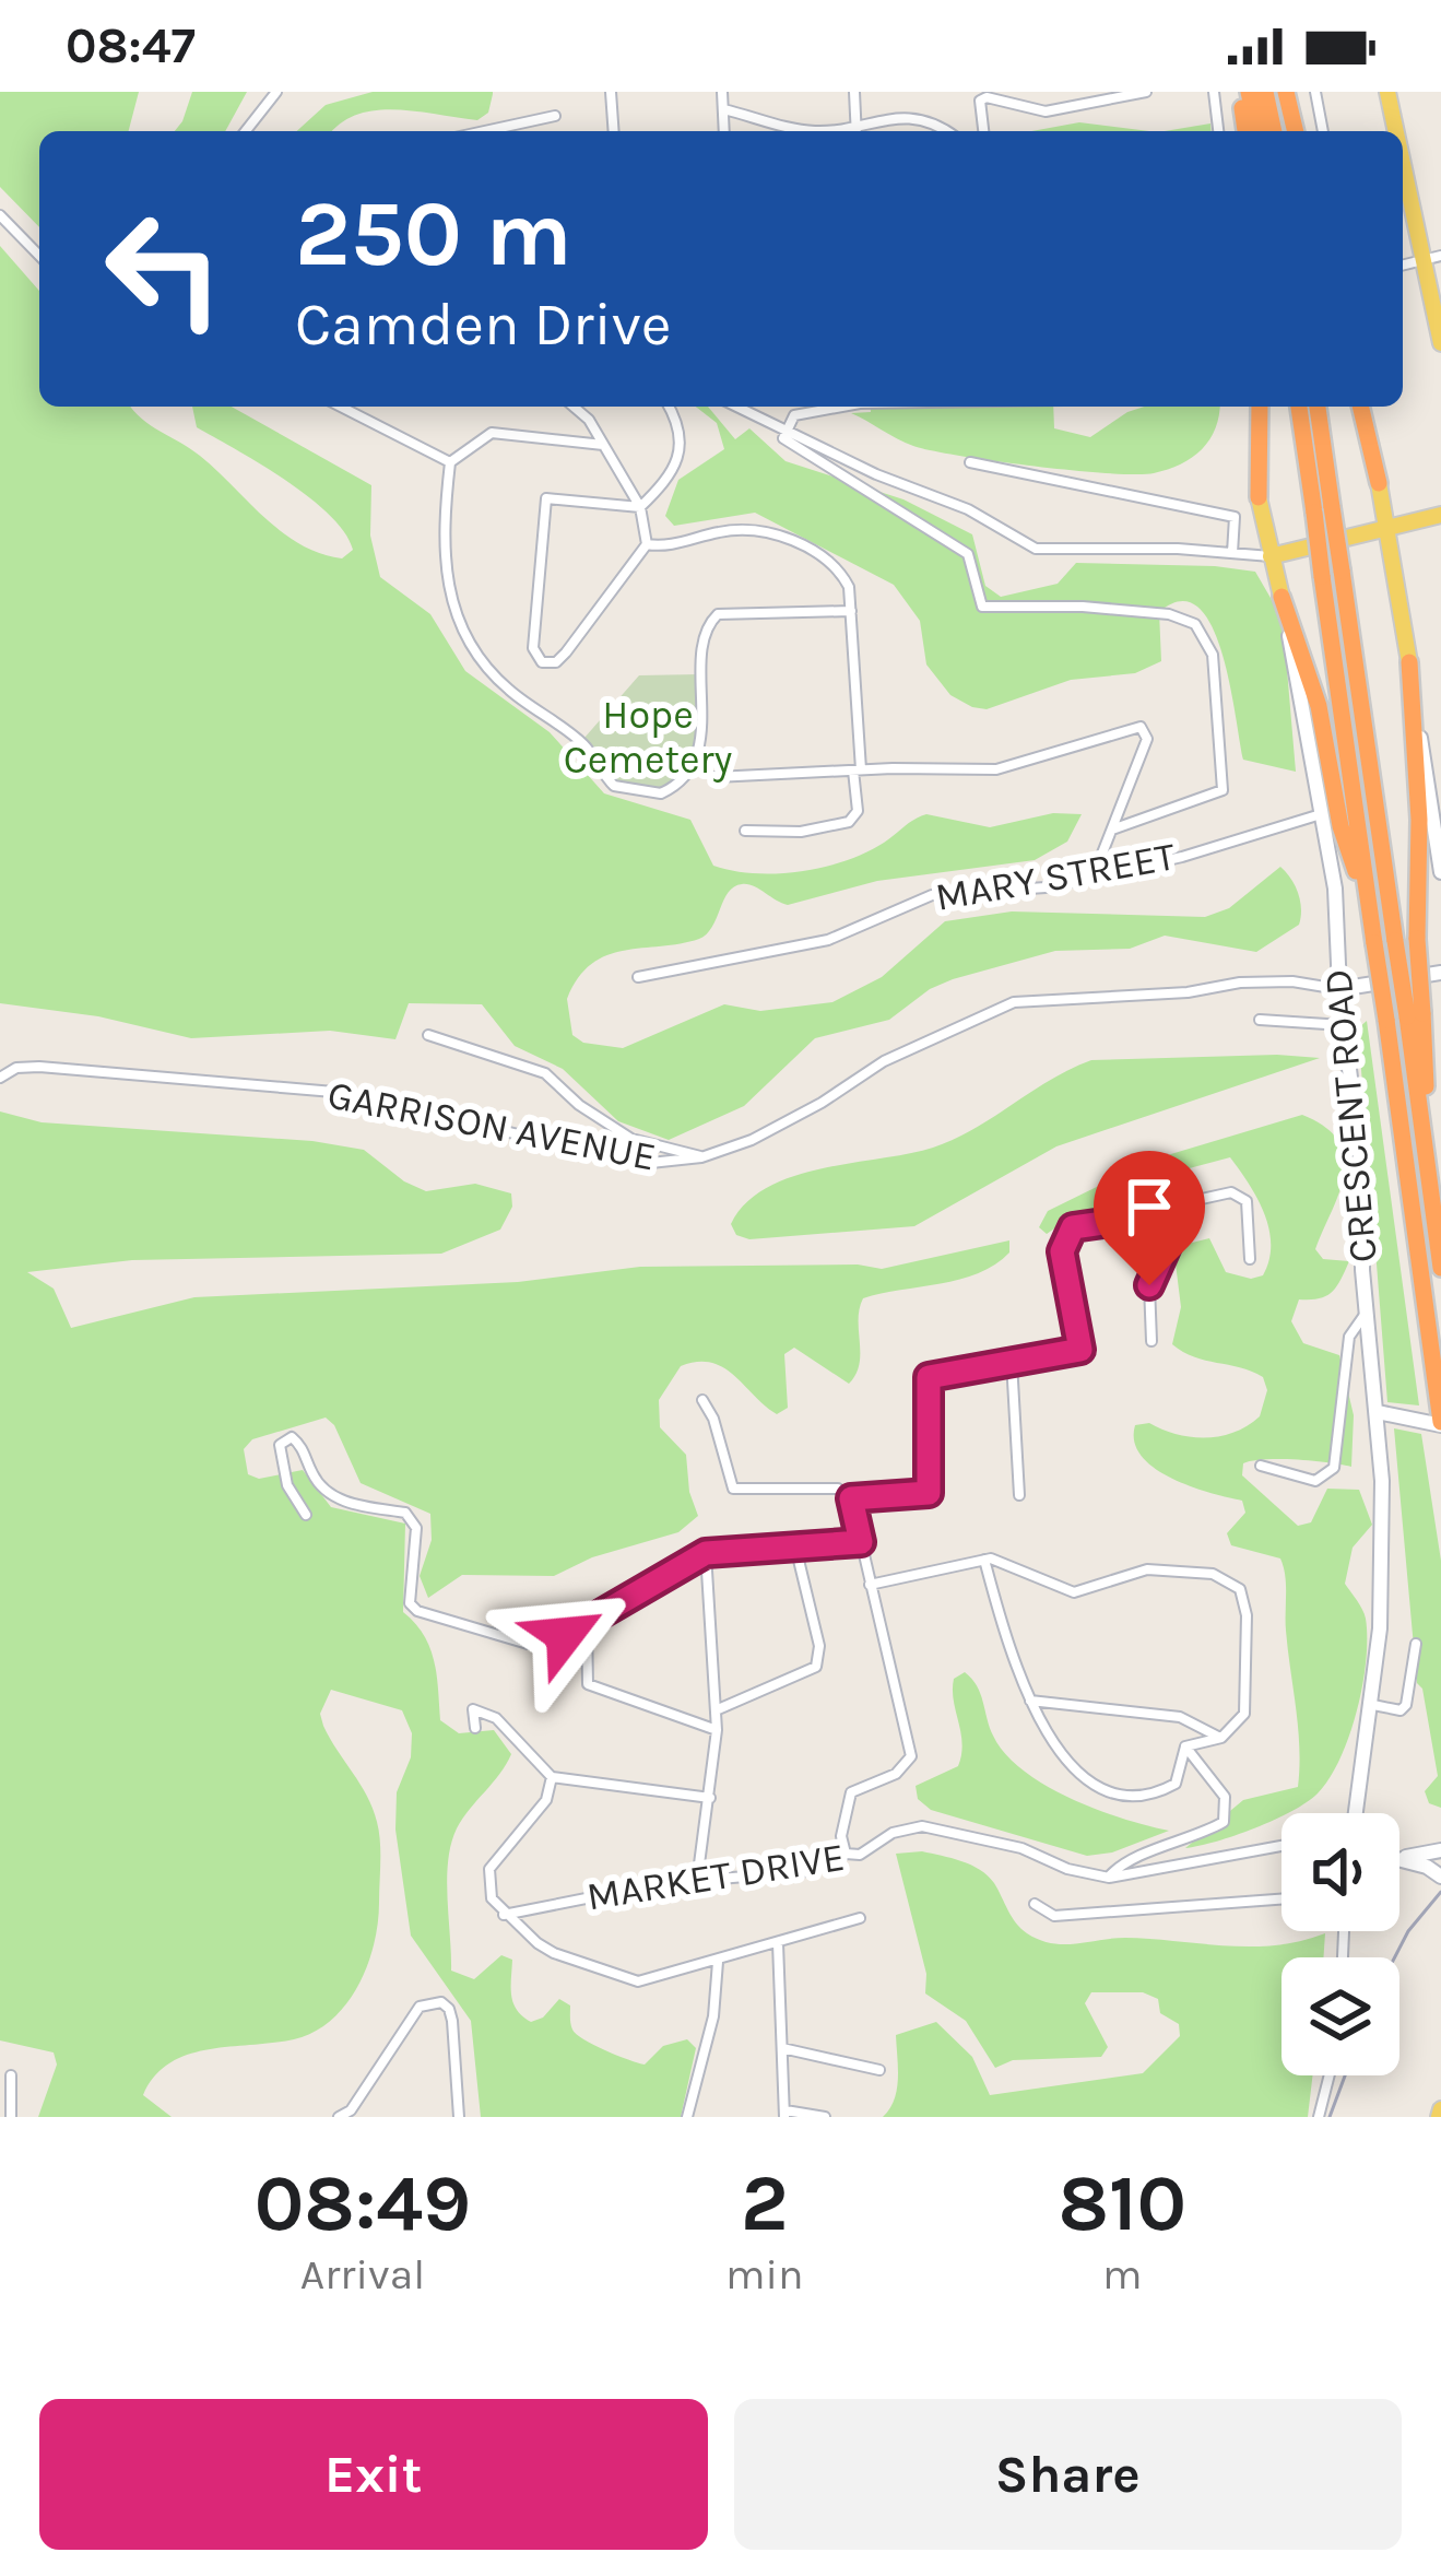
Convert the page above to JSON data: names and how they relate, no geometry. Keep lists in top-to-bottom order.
{
  "streets": {
    "main road": ["CRESCENT ROAD"],
    "street": ["MARY STREET", "GARRISON AVENUE", "MARKET DRIVE"]
  },
  "crossings": [
    ["MARY STREET", "CRESCENT ROAD"],
    ["CRESCENT ROAD", "GARRISON AVENUE"]
  ],
  "parks": ["Hope Cemetery"],
  "page": {
    "status": "08:47",
    "turn": ["250 m", "Camden Drive"],
    "eta": [
      "08:49",
      "Arrival",
      "2",
      "min",
      "810",
      "m"
    ],
    "buttons": ["Exit", "Share"]
  }
}
